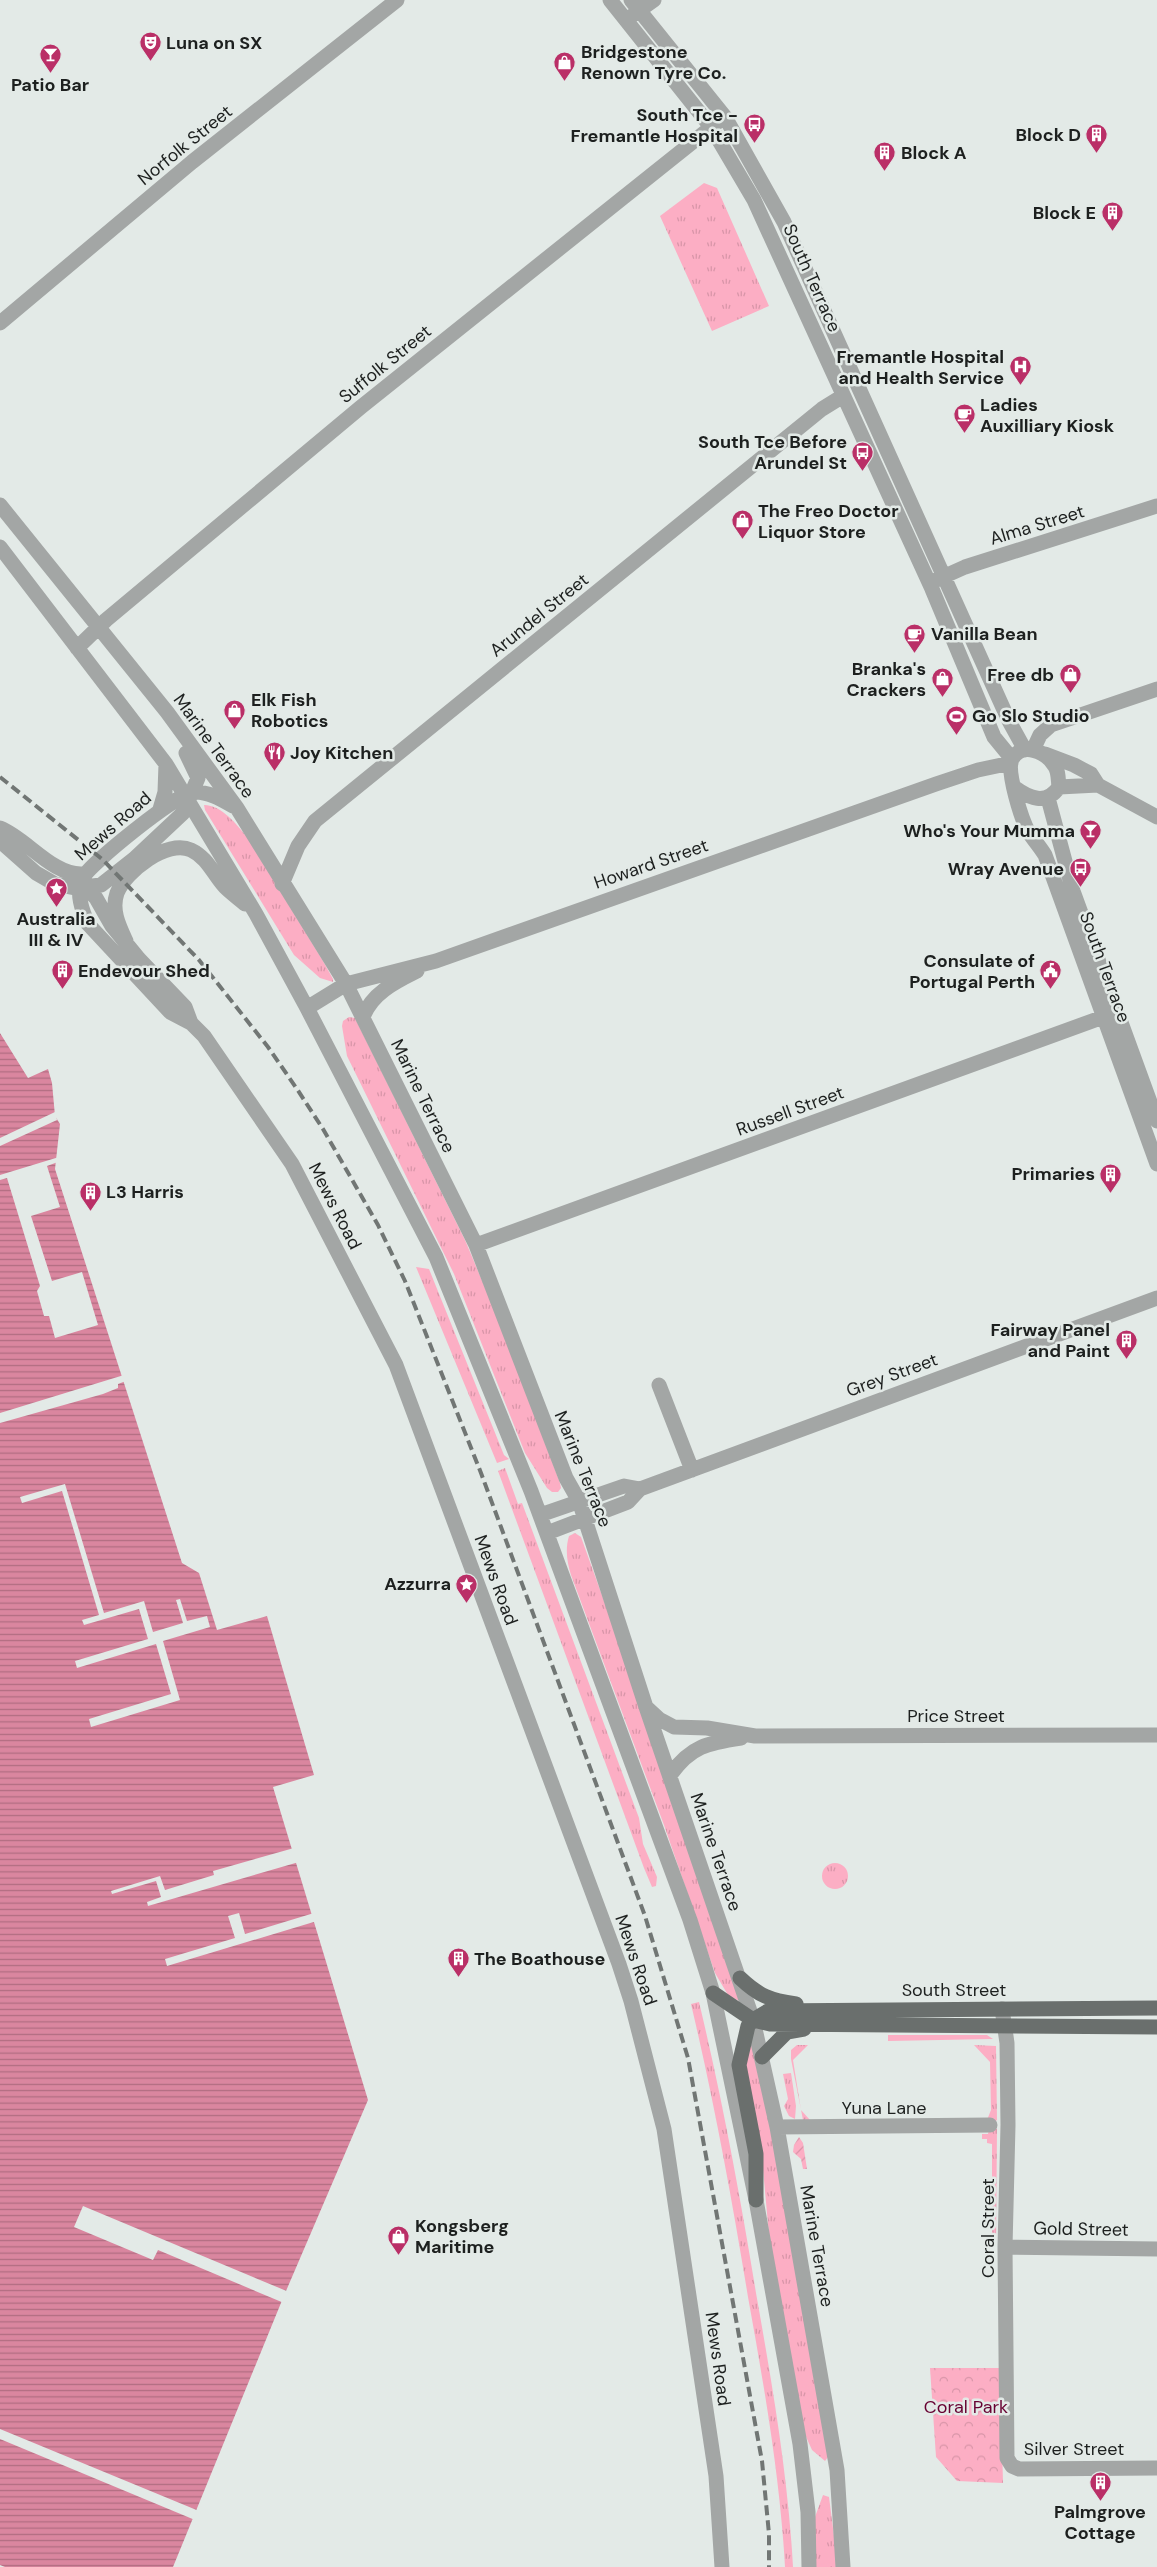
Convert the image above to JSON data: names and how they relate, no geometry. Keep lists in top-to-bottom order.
{
  "streets": {
    "main road": ["South Street"],
    "street": [
      "Norfolk Street",
      "South Terrace",
      "Suffolk Street",
      "Alma Street",
      "Arundel Street",
      "Marine Terrace",
      "Mews Road",
      "Howard Street",
      "Russell Street",
      "Grey Street",
      "Price Street",
      "Yuna Lane",
      "Coral Street",
      "Gold Street",
      "Silver Street"
    ]
  },
  "crossings": [
    ["South Terrace", "Suffolk Street"],
    ["South Terrace", "Alma Street"],
    ["South Terrace", "Arundel Street"],
    ["South Terrace", "Howard Street"],
    ["South Terrace", "Russell Street"],
    ["Suffolk Street", "Marine Terrace"],
    ["Arundel Street", "Marine Terrace"],
    ["Marine Terrace", "Howard Street"],
    ["Marine Terrace", "Russell Street"],
    ["Marine Terrace", "Grey Street"],
    ["Marine Terrace", "Price Street"],
    ["Marine Terrace", "South Street"],
    ["Marine Terrace", "Yuna Lane"],
    ["South Street", "Coral Street"],
    ["Coral Street", "Gold Street"],
    ["Coral Street", "Silver Street"]
  ],
  "parks": ["Coral Park"],
  "places": {
    "theatre": ["Luna on SX"],
    "bar": ["Patio Bar", "Who's Your Mumma"],
    "shop": [
      "Bridgestone Renown Tyre Co.",
      "The Freo Doctor Liquor Store",
      "Free db",
      "Branka's Crackers",
      "Elk Fish Robotics",
      "Kongsberg Maritime"
    ],
    "bus stop": ["South Tce - Fremantle Hospital", "South Tce Before Arundel St", "Wray Avenue"],
    "building": [
      "Block D",
      "Block A",
      "Block E",
      "Endevour Shed",
      "Primaries",
      "L3 Harris",
      "Fairway Panel and Paint",
      "The Boathouse",
      "Palmgrove Cottage"
    ],
    "hospital": ["Fremantle Hospital and Health Service"],
    "cafe": ["Ladies Auxilliary Kiosk", "Vanilla Bean"],
    "sports": ["Go Slo Studio"],
    "restaurant": ["Joy Kitchen"],
    "place": ["Australia III & IV", "Azzurra"],
    "public building": ["Consulate of Portugal Perth"]
  }
}
